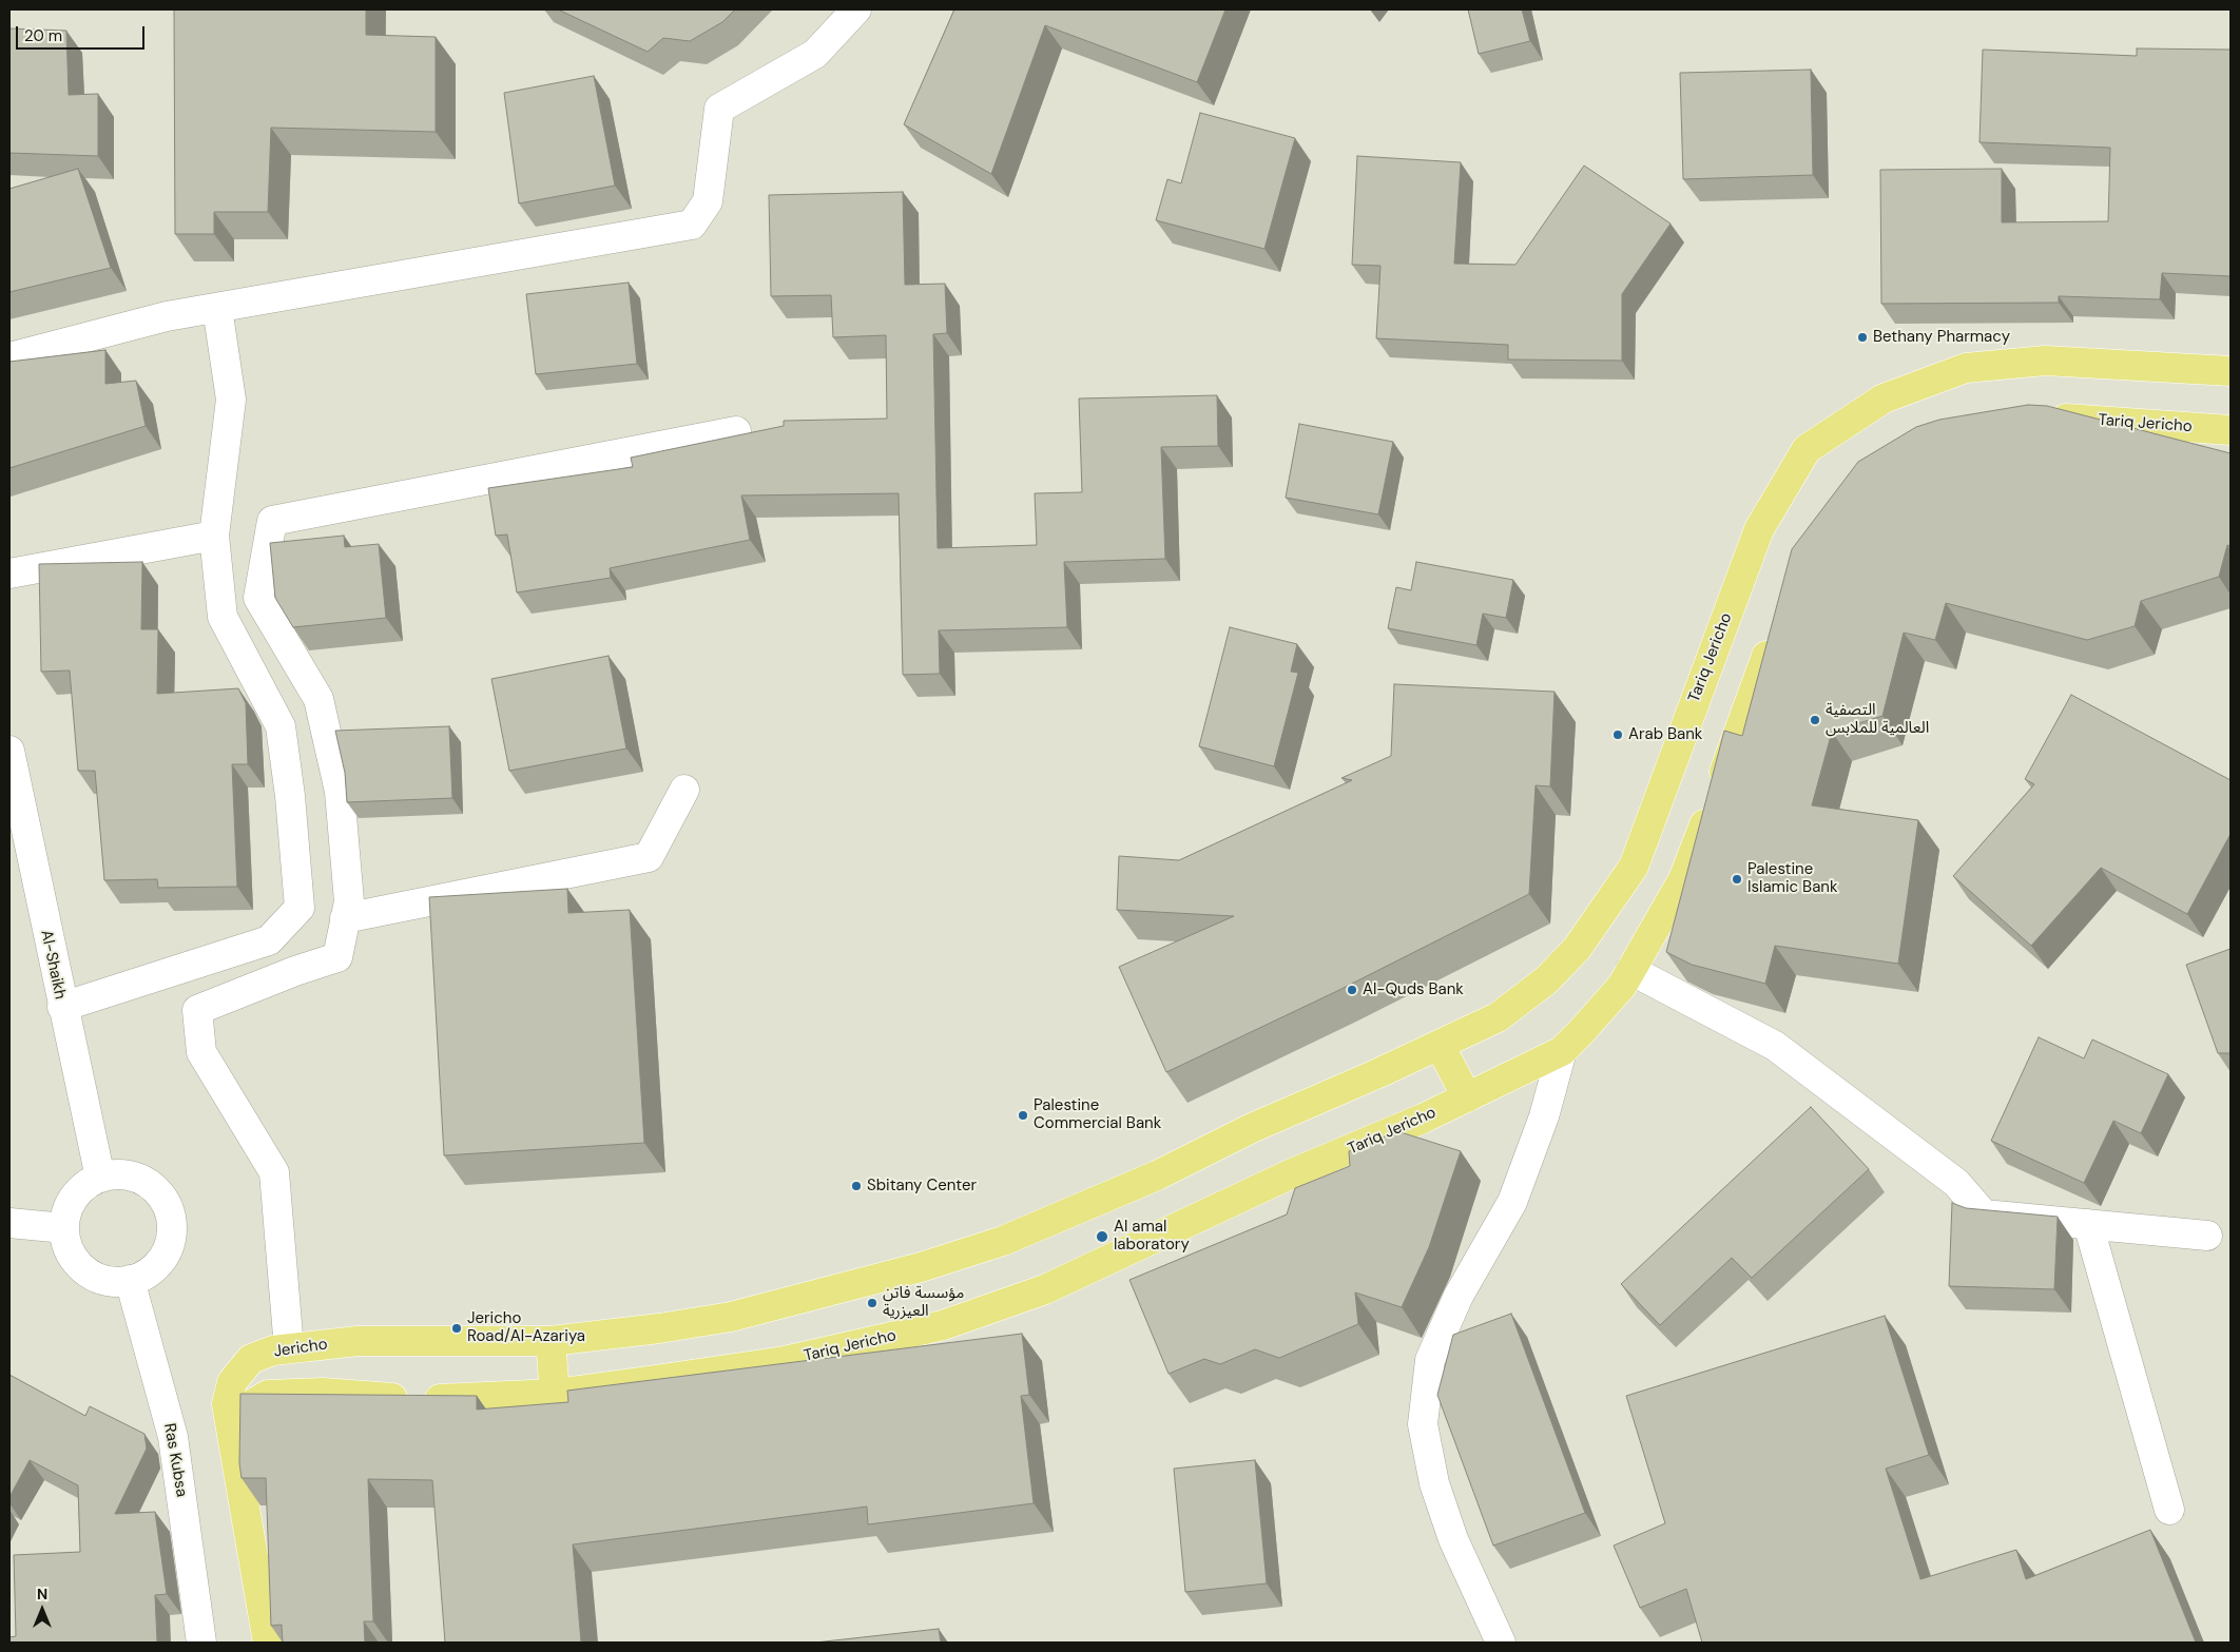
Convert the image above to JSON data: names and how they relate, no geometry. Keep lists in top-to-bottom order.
{
  "streets": {
    "main road": ["Tariq Jericho", "Jericho"],
    "street": ["Al-Shaikh", "Ras Kubsa"]
  },
  "crossings": [
    ["Tariq Jericho", "Jericho"],
    ["Al-Shaikh", "Ras Kubsa"]
  ],
  "places": [
    "Bethany Pharmacy",
    "التصفية العالمية للملابس",
    "Arab Bank",
    "Palestine Islamic Bank",
    "Al-Quds Bank",
    "Palestine Commercial Bank",
    "Sbitany Center",
    "Al amal laboratory",
    "مؤسسة فاتن العيزرية",
    "Jericho Road/Al-Azariya"
  ],
  "scale_bar": "20 m",
  "north": "top"
}
